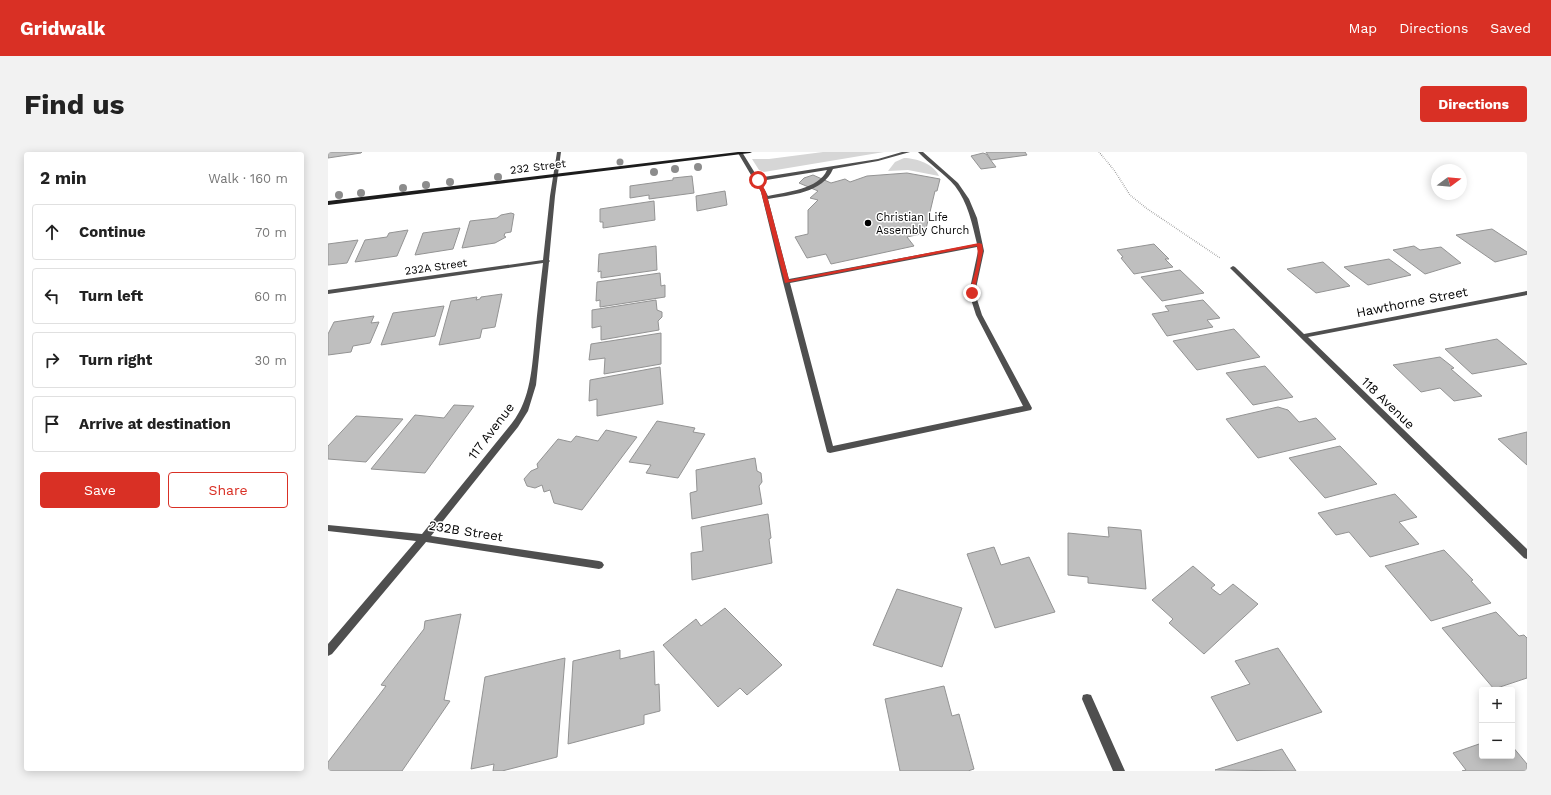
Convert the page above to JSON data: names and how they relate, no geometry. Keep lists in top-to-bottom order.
{
  "streets": {
    "main road": ["232 Street"],
    "street": [
      "232A Street",
      "Hawthorne Street",
      "118 Avenue",
      "117 Avenue",
      "232B Street"
    ]
  },
  "crossings": [
    ["232 Street", "117 Avenue"],
    ["232A Street", "117 Avenue"],
    ["Hawthorne Street", "118 Avenue"],
    ["117 Avenue", "232B Street"]
  ],
  "places": ["Christian Life Assembly Church"],
  "north": "right",
  "page": {
    "header": "Gridwalk",
    "nav": ["Map", "Directions", "Saved"],
    "buttons": [
      "Directions",
      ["Save", "Share"]
    ],
    "title": "Find us",
    "heading": ["2 min", "Walk · 160 m"],
    "list": [
      ["Continue", "70 m"],
      ["Turn left", "60 m"],
      ["Turn right", "30 m"],
      "Arrive at destination"
    ],
    "map_buttons": ["+", "−"]
  }
}
